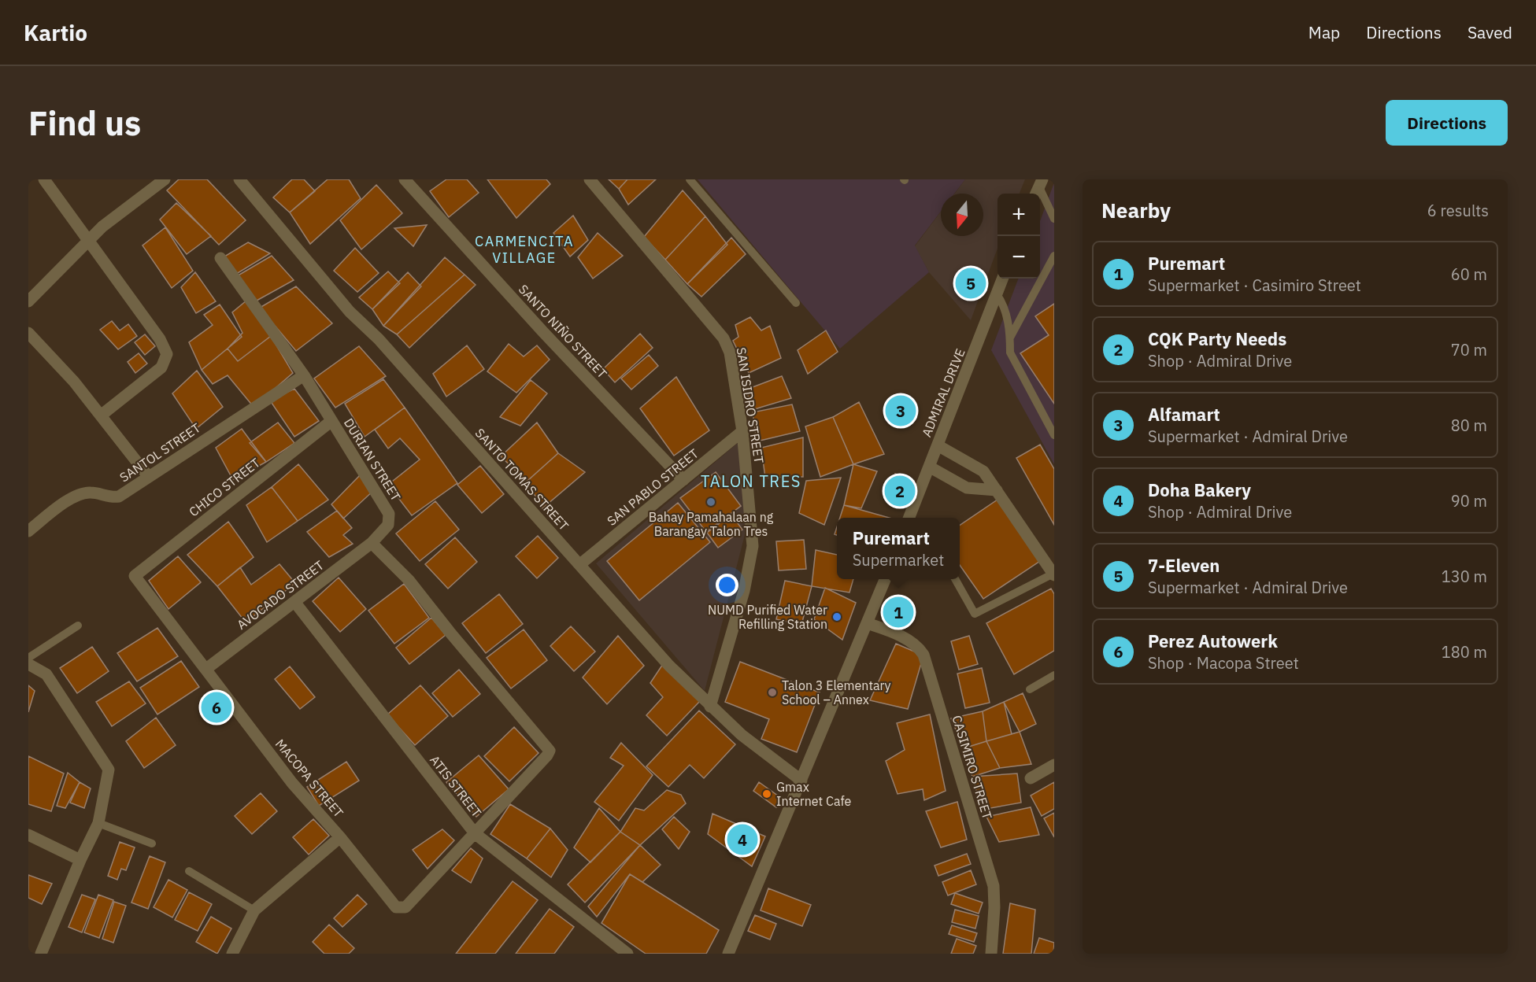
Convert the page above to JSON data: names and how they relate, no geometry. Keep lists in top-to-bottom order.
{
  "streets": {
    "street": [
      "SANTO NIÑO STREET",
      "ADMIRAL DRIVE",
      "SAN ISIDRO STREET",
      "SANTOL STREET",
      "DURIAN STREET",
      "SANTO TOMAS STREET",
      "CHICO STREET",
      "SAN PABLO STREET",
      "AVOCADO STREET",
      "CASIMIRO STREET",
      "MACOPA STREET",
      "ATIS STREET"
    ]
  },
  "crossings": [
    ["SANTO NIÑO STREET", "SAN PABLO STREET"],
    ["SAN ISIDRO STREET", "SANTO TOMAS STREET"],
    ["SAN ISIDRO STREET", "SAN PABLO STREET"],
    ["SANTOL STREET", "DURIAN STREET"],
    ["DURIAN STREET", "CHICO STREET"],
    ["DURIAN STREET", "AVOCADO STREET"],
    ["SANTO TOMAS STREET", "SAN PABLO STREET"],
    ["CHICO STREET", "MACOPA STREET"],
    ["AVOCADO STREET", "MACOPA STREET"],
    ["AVOCADO STREET", "ATIS STREET"],
    ["MACOPA STREET", "ATIS STREET"]
  ],
  "districts": ["CARMENCITA VILLAGE", "TALON TRES"],
  "places": [
    "Bahay Pamahalaan ng Barangay Talon Tres",
    "NUMD Purified Water Refilling Station",
    "Talon 3 Elementary School – Annex",
    "Gmax Internet Cafe"
  ],
  "north": "bottom",
  "page": {
    "header": "Kartio",
    "nav": ["Map", "Directions", "Saved"],
    "buttons": "Directions",
    "title": "Find us",
    "heading": ["Nearby", "6 results"],
    "map_buttons": ["+", "−"],
    "list": [
      {
        "mark": "1",
        "name": "Puremart",
        "note": "Supermarket · Casimiro Street",
        "value": "60 m"
      },
      {
        "mark": "2",
        "name": "CQK Party Needs",
        "note": "Shop · Admiral Drive",
        "value": "70 m"
      },
      {
        "mark": "3",
        "name": "Alfamart",
        "note": "Supermarket · Admiral Drive",
        "value": "80 m"
      },
      {
        "mark": "4",
        "name": "Doha Bakery",
        "note": "Shop · Admiral Drive",
        "value": "90 m"
      },
      {
        "mark": "5",
        "name": "7-Eleven",
        "note": "Supermarket · Admiral Drive",
        "value": "130 m"
      },
      {
        "mark": "6",
        "name": "Perez Autowerk",
        "note": "Shop · Macopa Street",
        "value": "180 m"
      }
    ],
    "pins": [
      "5",
      "3",
      "2",
      "1",
      "6",
      "4"
    ],
    "popup": ["Puremart", "Supermarket"]
  }
}
